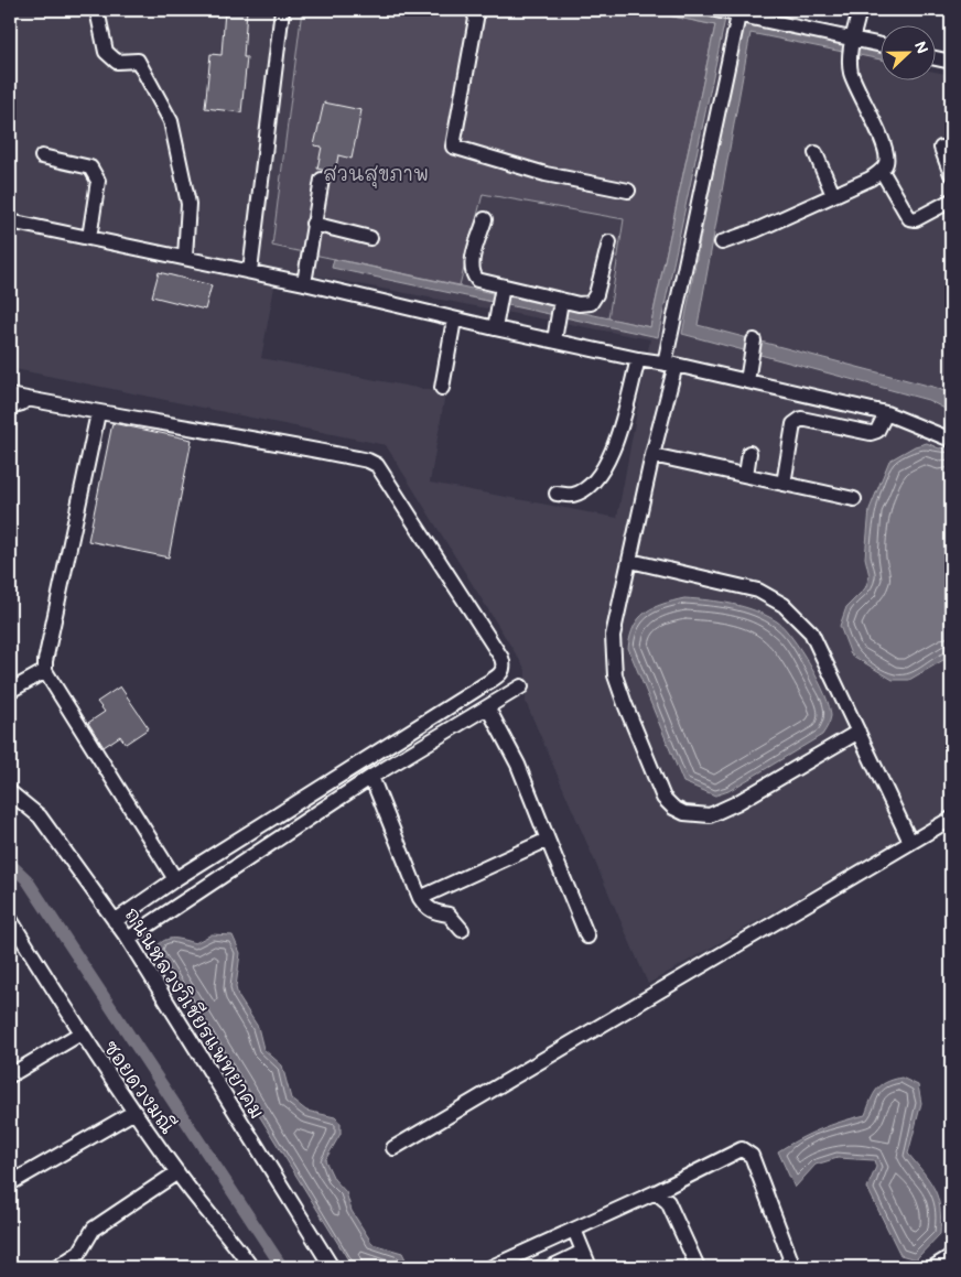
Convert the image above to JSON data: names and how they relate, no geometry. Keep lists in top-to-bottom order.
{
  "streets": {
    "street": ["ถนนหลวงวิเชียรแพทยาคม", "ซอยดวงมณี"]
  },
  "parks": ["สวนสุขภาพ"],
  "north": "right"
}
